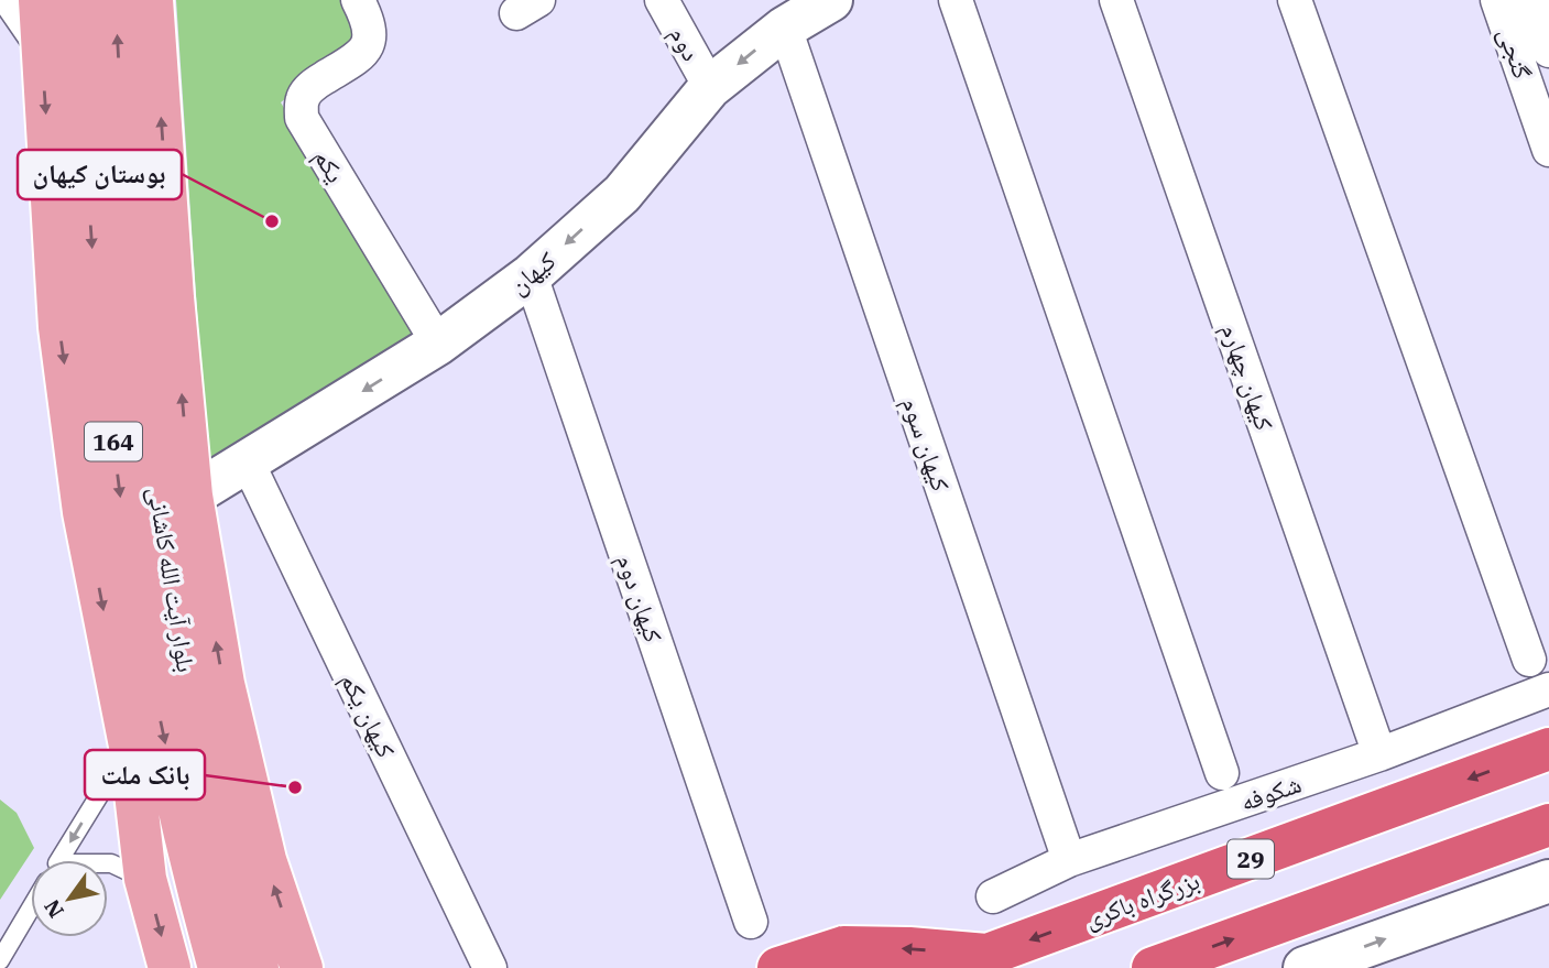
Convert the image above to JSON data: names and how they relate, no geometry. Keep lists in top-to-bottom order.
{
  "streets": {
    "highway": ["29", "بزرگراه باکری"],
    "main road": ["164", "بلوار آیت الله کاشانی"],
    "street": [
      "دوم",
      "گنجی",
      "یکم",
      "کیهان",
      "کیهان چهارم",
      "کیهان سوم",
      "کیهان دوم",
      "کیهان یکم",
      "شکوفه"
    ]
  },
  "crossings": [
    ["دوم", "کیهان"],
    ["یکم", "کیهان"],
    ["کیهان", "کیهان سوم"],
    ["کیهان", "کیهان دوم"],
    ["کیهان", "کیهان یکم"],
    ["کیهان چهارم", "شکوفه"],
    ["کیهان سوم", "شکوفه"]
  ],
  "one_way": ["کیهان"],
  "places": ["بوستان کیهان", "بانک ملت"],
  "north": "bottom left"
}
